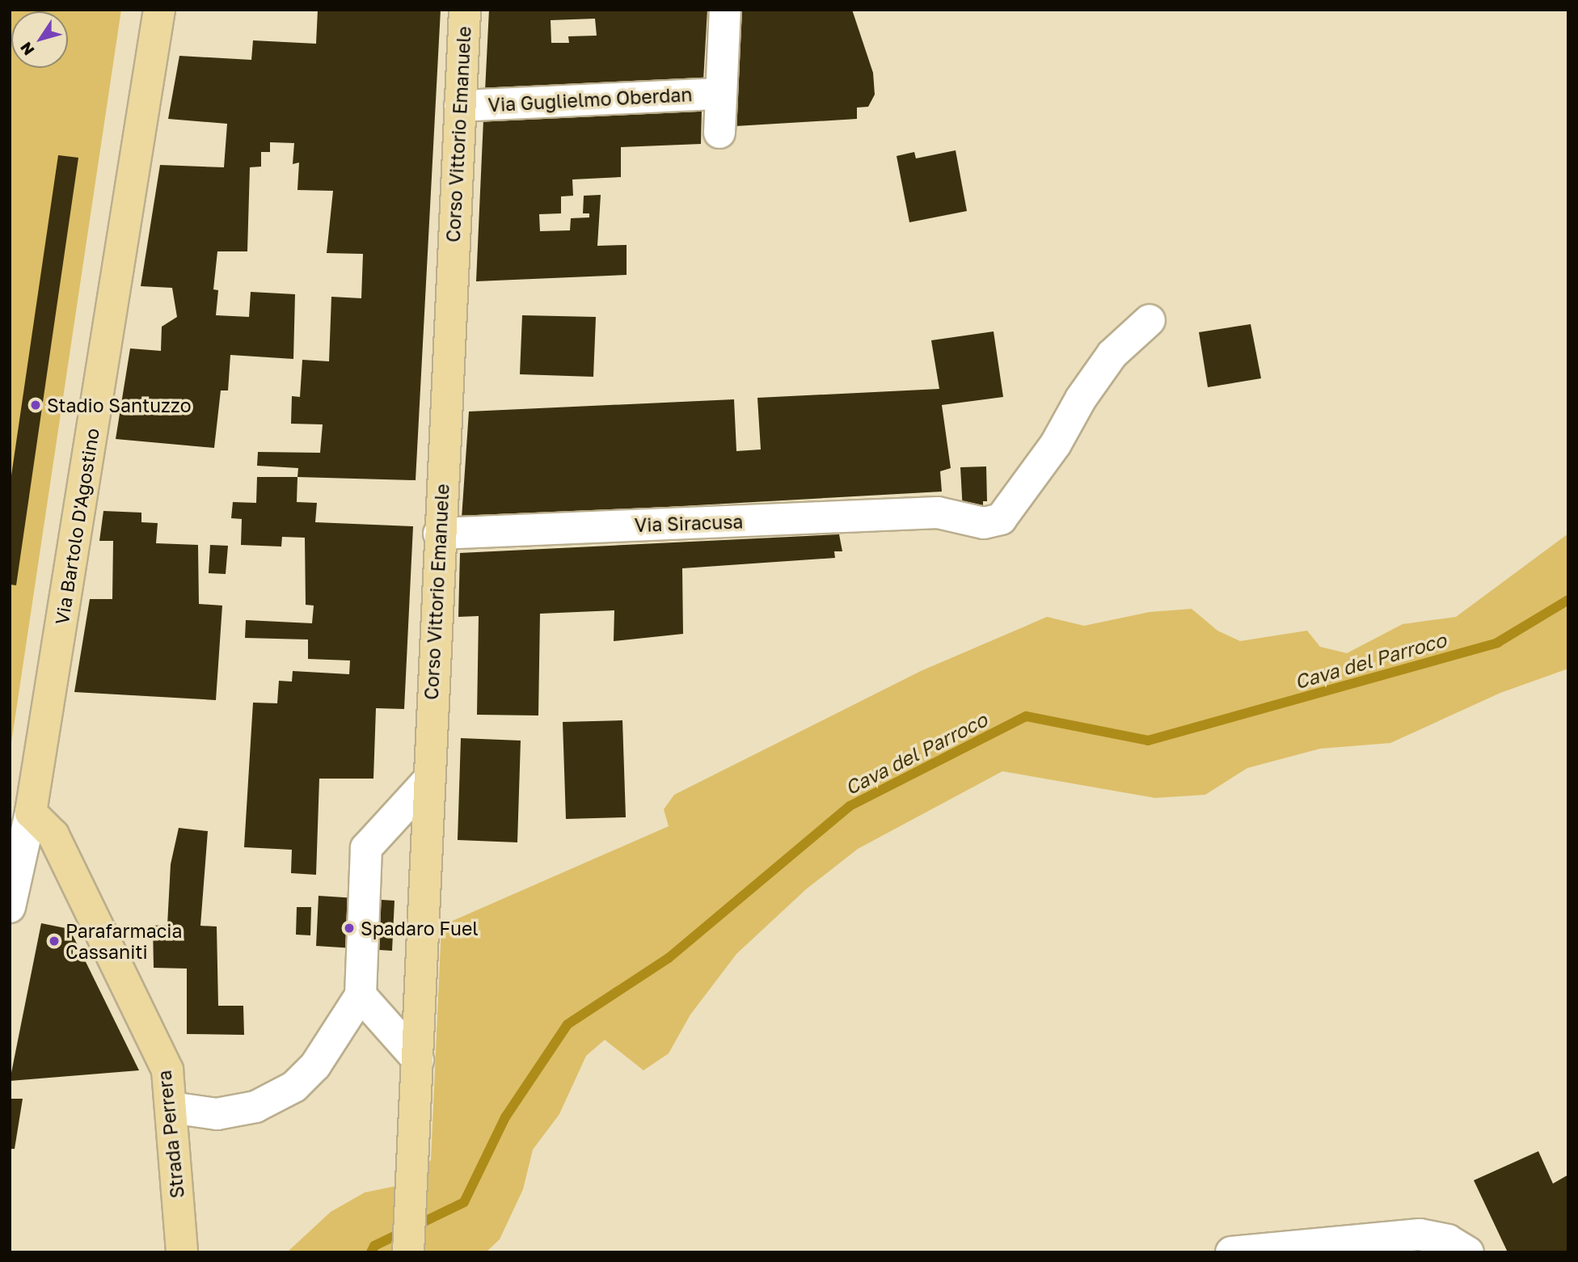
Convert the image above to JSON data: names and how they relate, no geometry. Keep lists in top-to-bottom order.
{
  "streets": {
    "main road": ["Corso Vittorio Emanuele", "Via Bartolo D'Agostino", "Strada Perrera"],
    "street": ["Via Guglielmo Oberdan", "Via Siracusa"]
  },
  "crossings": [
    ["Via Guglielmo Oberdan", "Corso Vittorio Emanuele"],
    ["Corso Vittorio Emanuele", "Via Siracusa"],
    ["Via Bartolo D'Agostino", "Strada Perrera"]
  ],
  "water": ["Cava del Parroco"],
  "places": ["Stadio Santuzzo", "Spadaro Fuel", "Parafarmacia Cassaniti"],
  "north": "bottom left"
}
